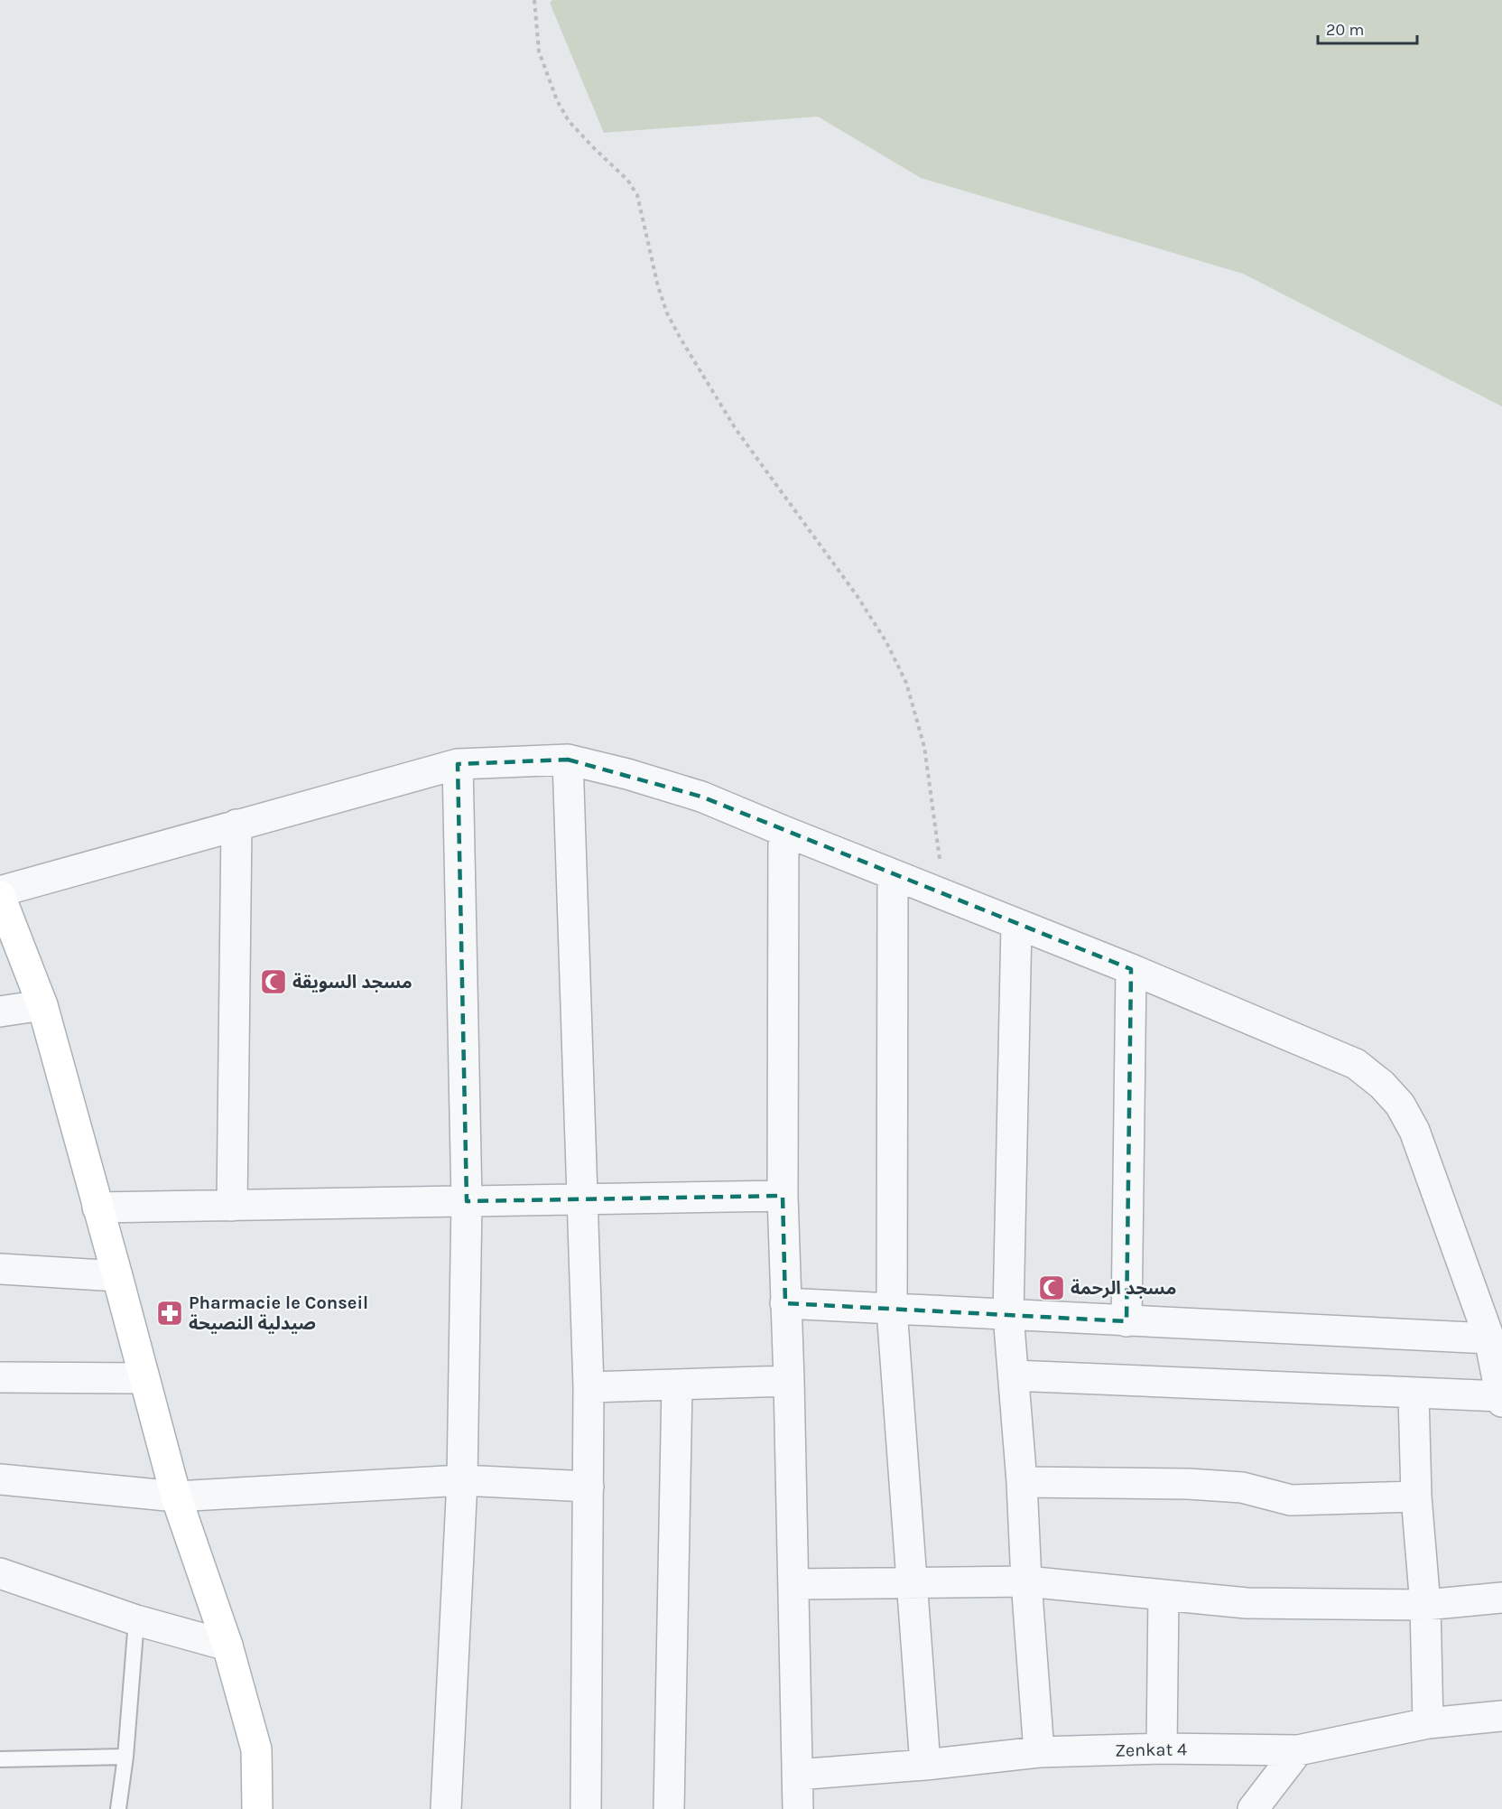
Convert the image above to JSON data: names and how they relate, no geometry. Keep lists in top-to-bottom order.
{
  "streets": {
    "street": ["Zenkat 4"]
  },
  "places": {
    "mosque": ["مسجد السويقة", "مسجد الرحمة"],
    "pharmacy": ["Pharmacie le Conseil صيدلية النصيحة"]
  },
  "scale_bar": "20 m"
}
